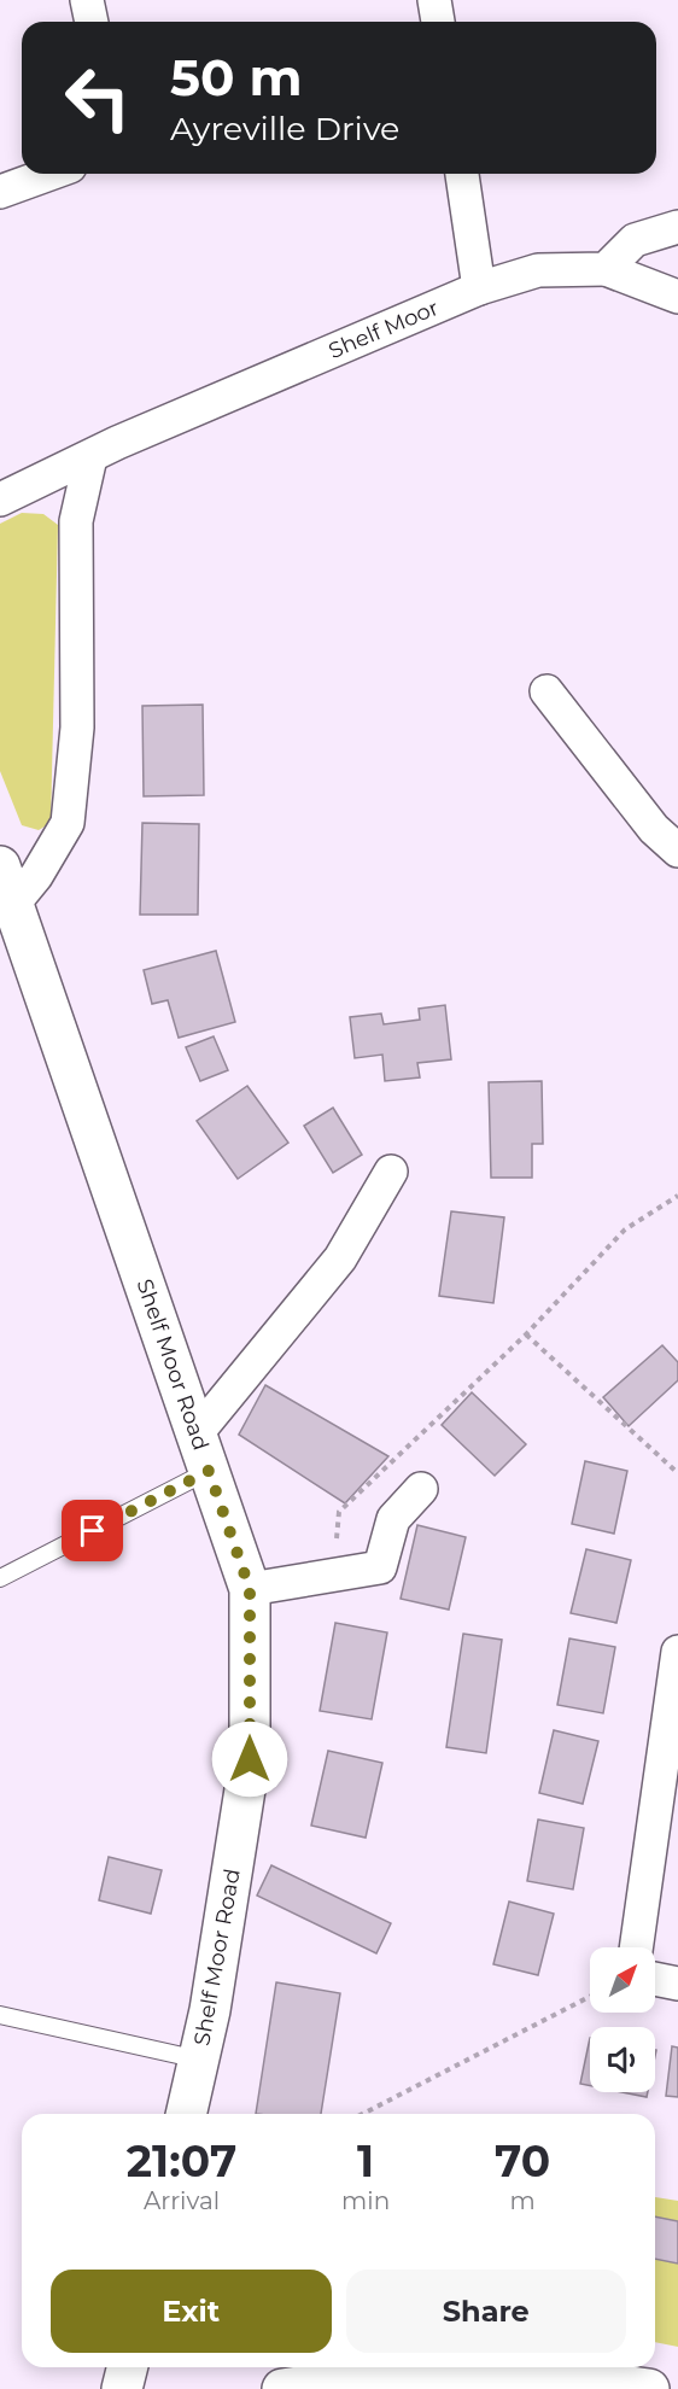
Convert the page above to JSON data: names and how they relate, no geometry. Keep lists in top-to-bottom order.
{
  "streets": {
    "main road": ["Shelf Moor Road"],
    "street": ["Shelf Moor"]
  },
  "north": "top right",
  "page": {
    "turn": ["50 m", "Ayreville Drive"],
    "eta": [
      "21:07",
      "Arrival",
      "1",
      "min",
      "70",
      "m"
    ],
    "buttons": ["Exit", "Share"]
  }
}
